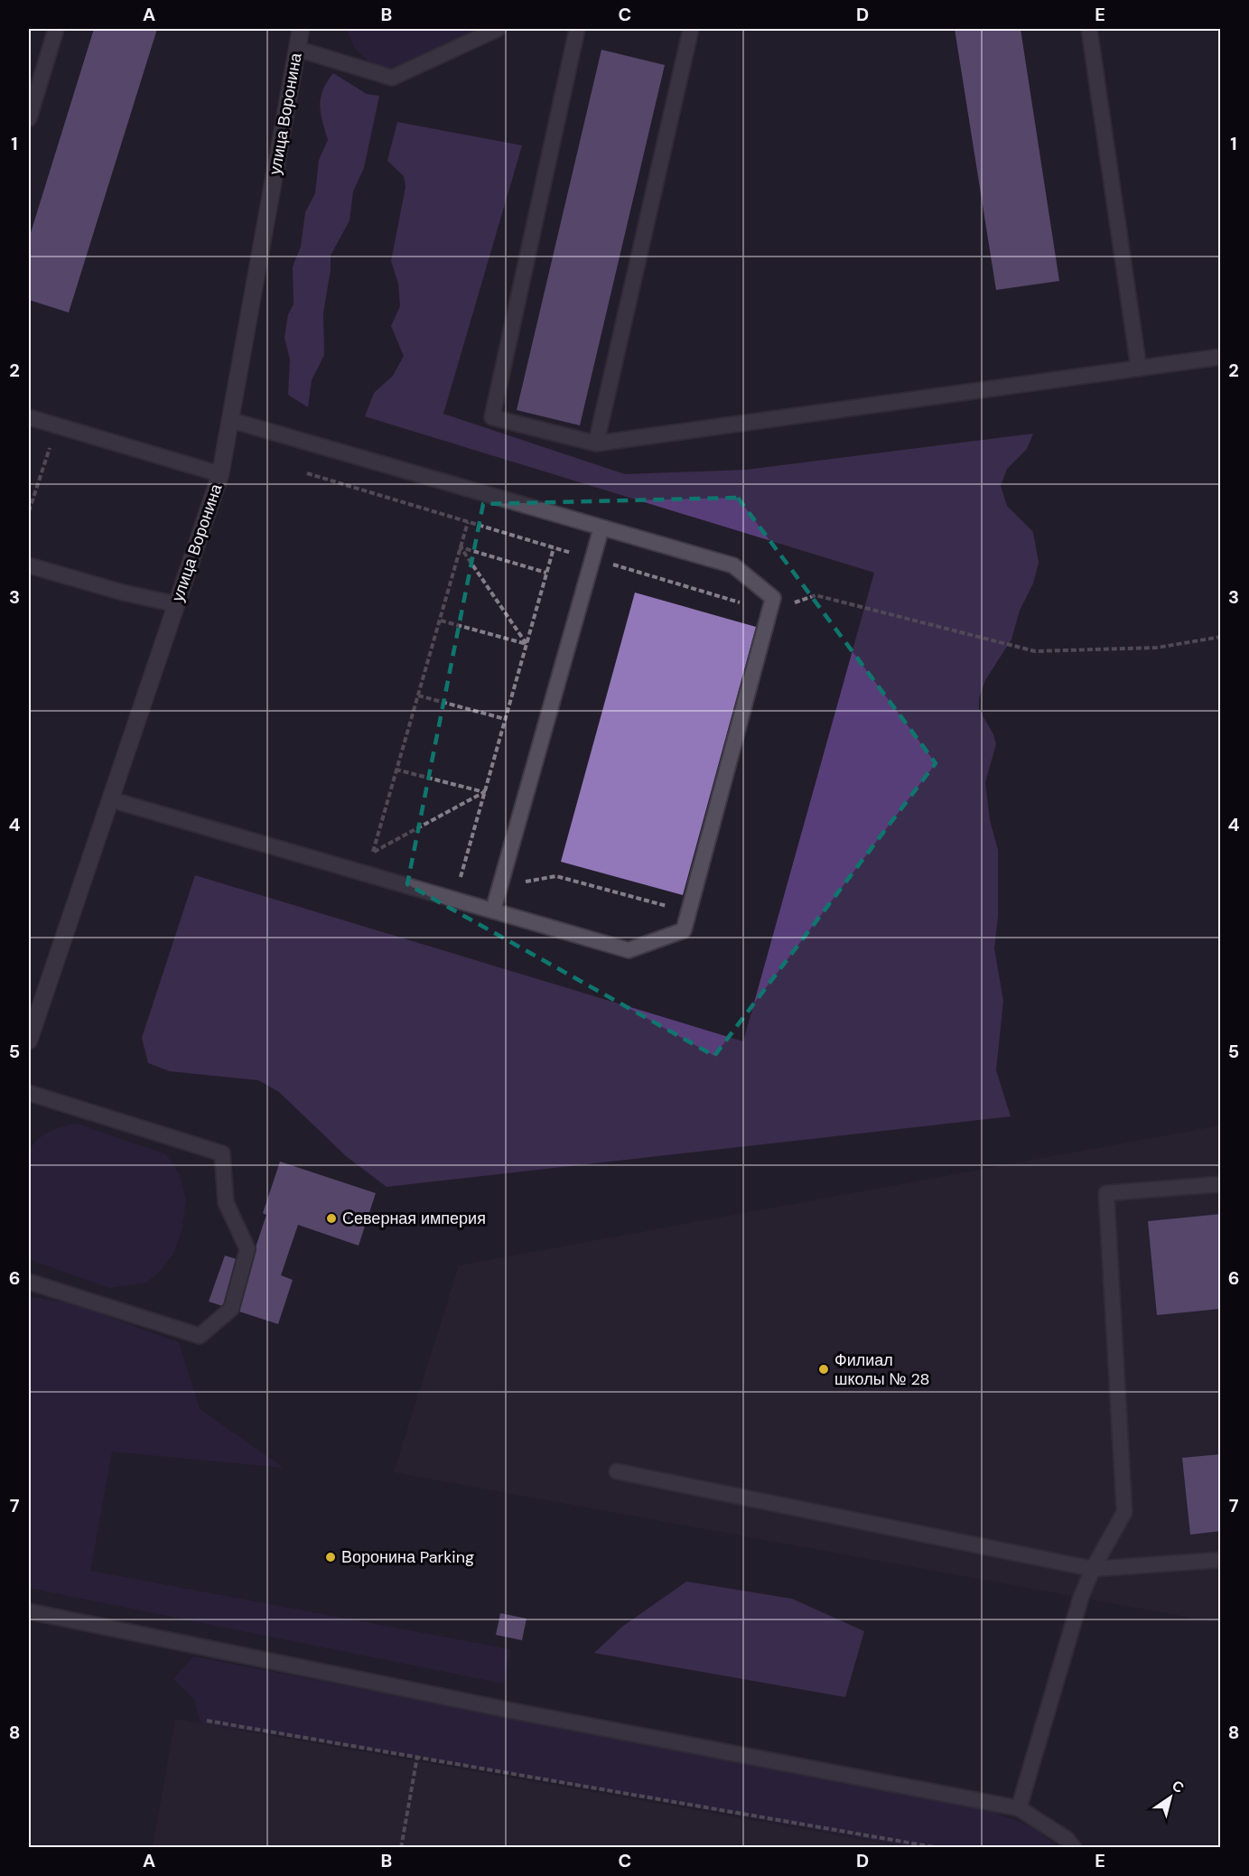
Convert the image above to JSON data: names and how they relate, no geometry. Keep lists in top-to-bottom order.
{
  "streets": {
    "street": ["улица Воронина"]
  },
  "places": ["Северная империя", "Филиал школы № 28", "Воронина Parking"],
  "north": "top right",
  "grid": {
    "columns": [
      "A",
      "B",
      "C",
      "D",
      "E"
    ],
    "rows": [
      "1",
      "2",
      "3",
      "4",
      "5",
      "6",
      "7",
      "8"
    ]
  }
}
